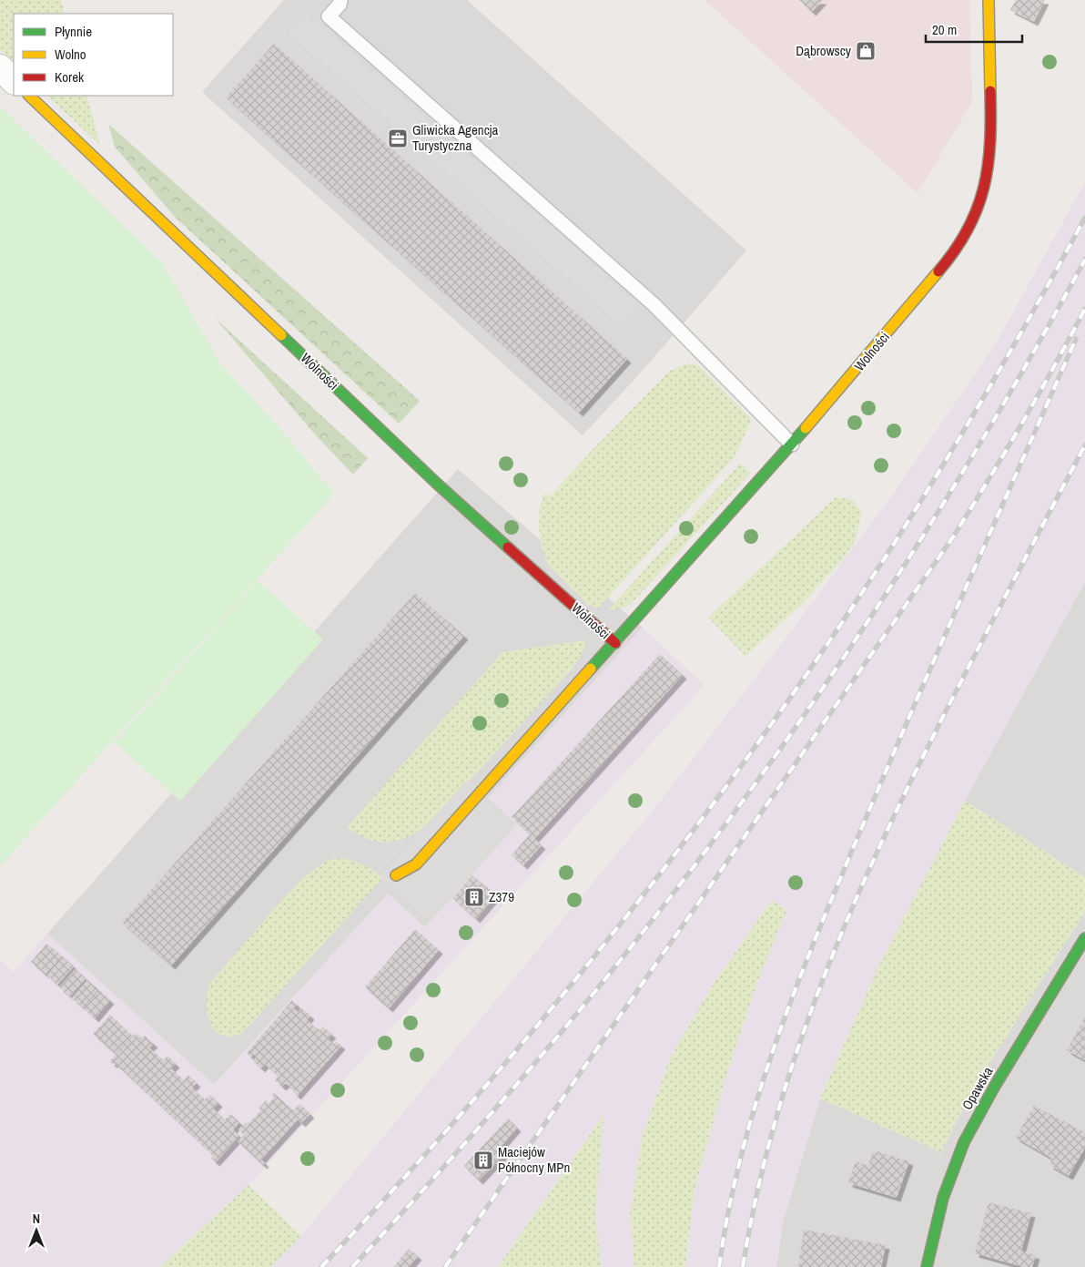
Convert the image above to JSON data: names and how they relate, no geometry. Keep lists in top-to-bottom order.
{
  "streets": {
    "street": ["Wolności", "Opawska"]
  },
  "places": {
    "shop": ["Dąbrowscy"],
    "office": ["Gliwicka Agencja Turystyczna"],
    "building": ["Z379", "Maciejów Północny MPn"]
  },
  "legend": ["Płynnie", "Wolno", "Korek"],
  "scale_bar": "20 m",
  "north": "top"
}
